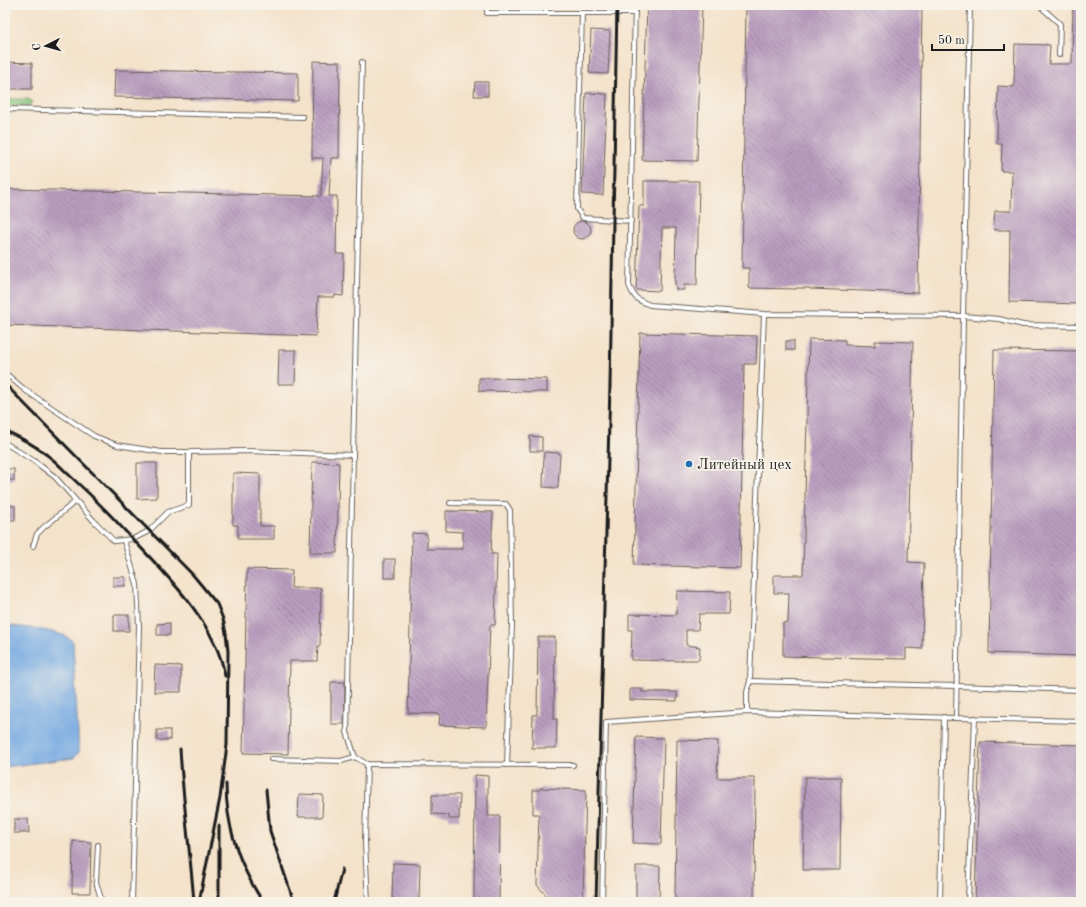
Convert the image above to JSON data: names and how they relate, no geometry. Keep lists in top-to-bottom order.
{
  "places": ["Литейный цех"],
  "scale_bar": "50 m",
  "north": "left"
}
